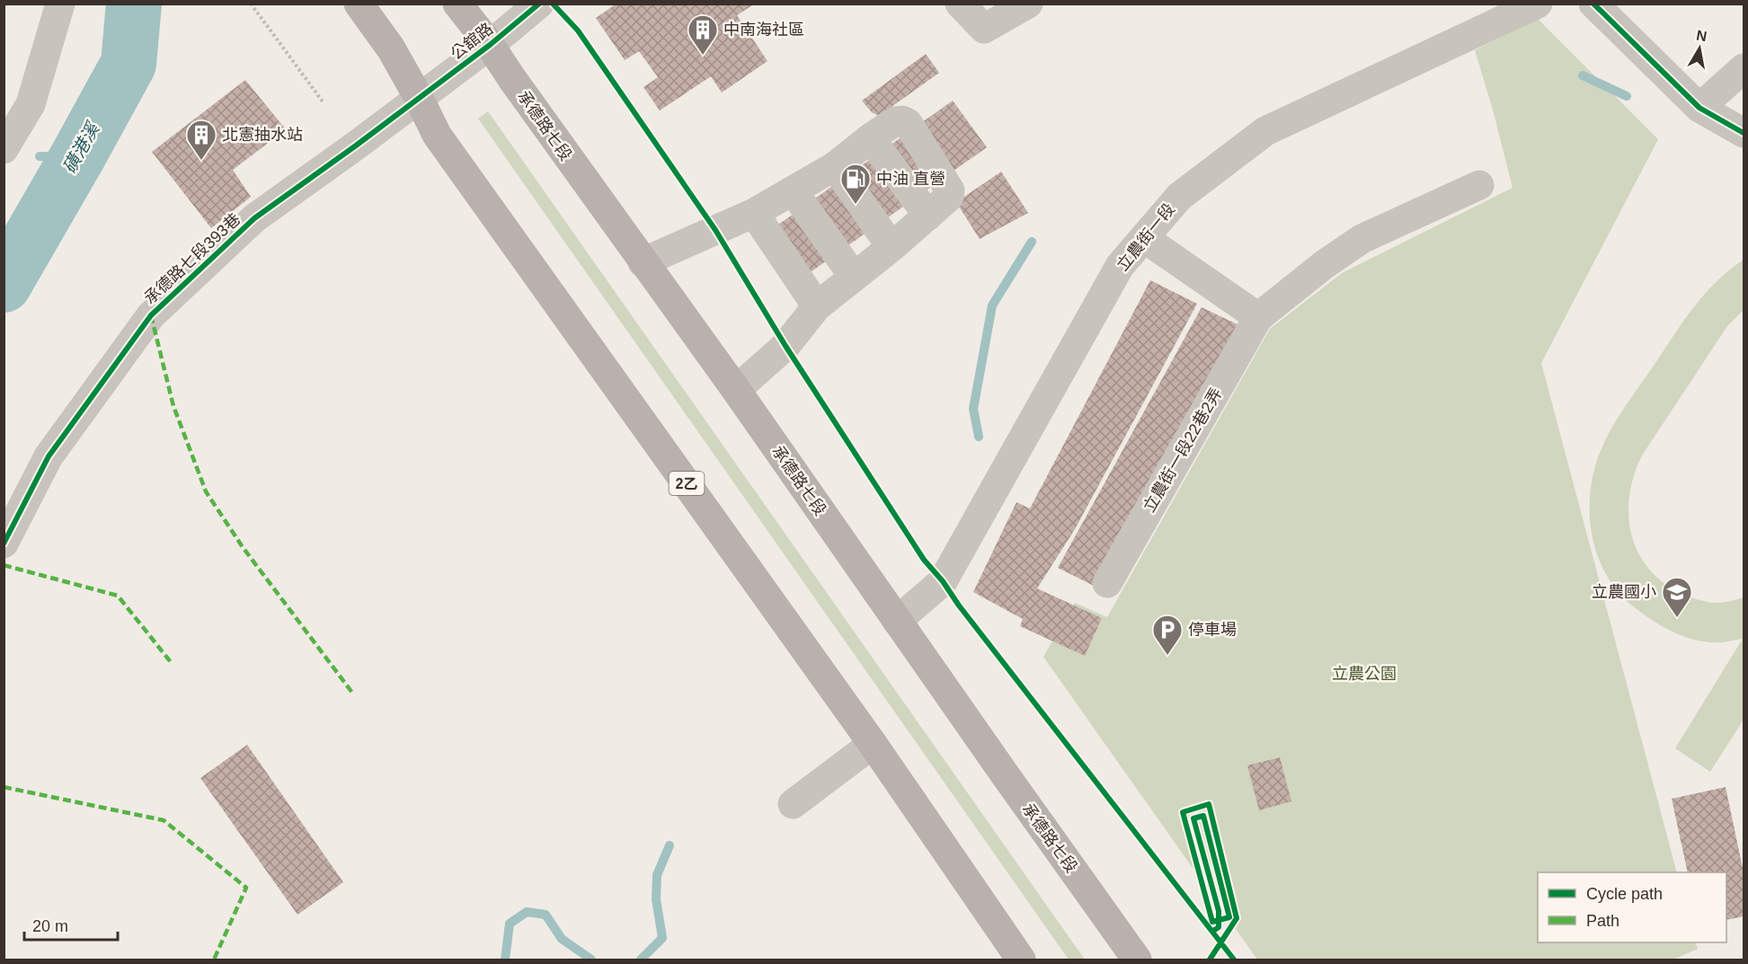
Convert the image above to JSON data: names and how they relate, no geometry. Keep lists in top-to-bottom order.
{
  "streets": {
    "main road": ["承德路七段", "2乙"],
    "street": [
      "公舘路",
      "立農街一段",
      "承德路七段393巷",
      "立農街一段22巷2弄"
    ]
  },
  "crossings": [
    ["公舘路", "承德路七段"],
    ["公舘路", "承德路七段393巷"],
    ["公舘路", "2乙"],
    ["承德路七段", "立農街一段"],
    ["承德路七段393巷", "2乙"]
  ],
  "water": ["磺港溪"],
  "parks": ["立農公園"],
  "places": {
    "building": ["中南海社區", "北憲抽水站"],
    "fuel station": ["中油 直營"],
    "school or university": ["立農國小"],
    "parking": ["停車場"]
  },
  "legend": ["Cycle path", "Path"],
  "scale_bar": "20 m",
  "north": "top"
}
